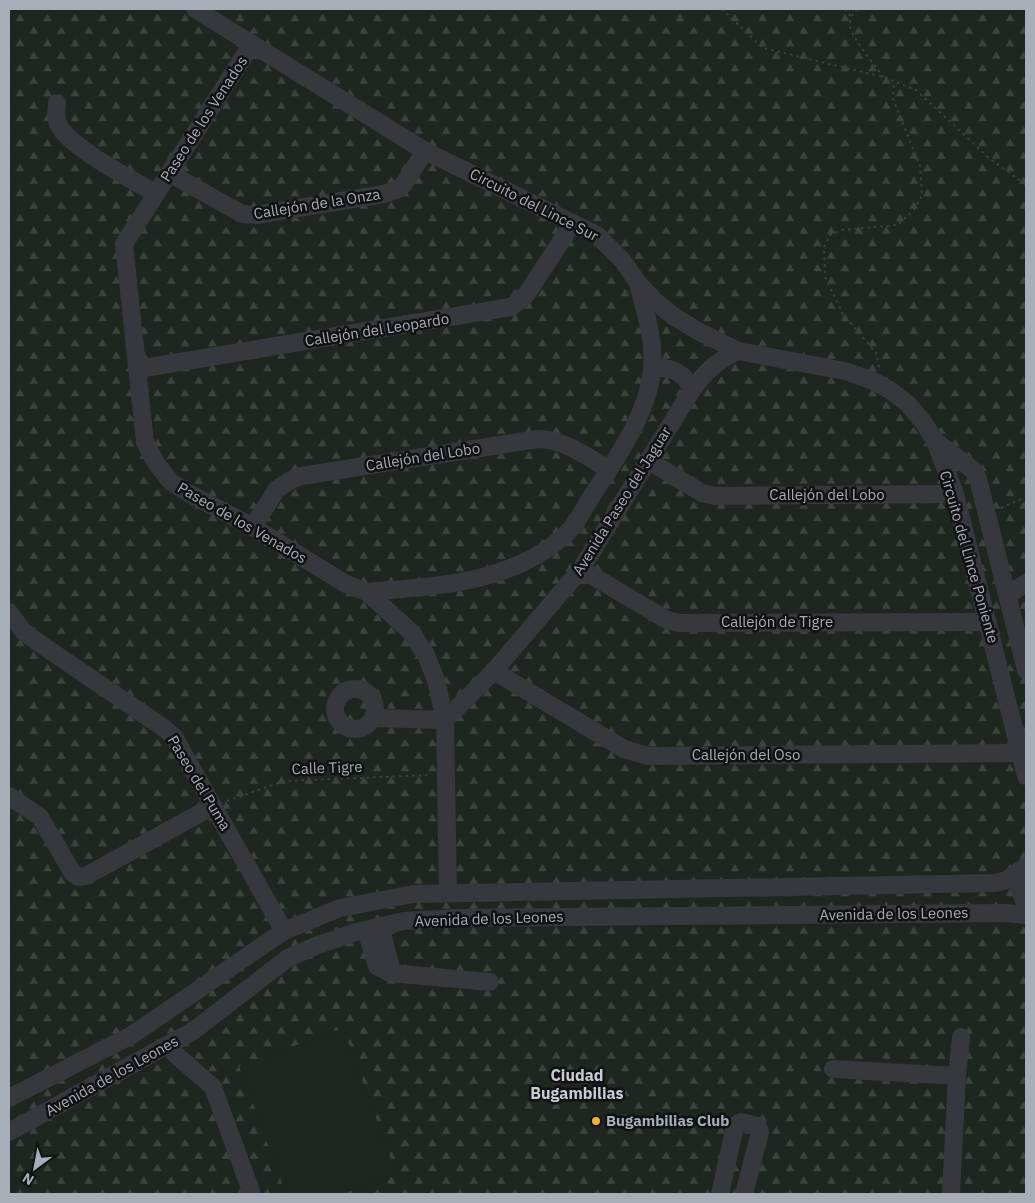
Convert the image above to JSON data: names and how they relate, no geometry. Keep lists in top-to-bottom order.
{
  "streets": {
    "street": [
      "Paseo de los Venados",
      "Callejón de la Onza",
      "Circuito del Lince Sur",
      "Callejón del Leopardo",
      "Callejón del Lobo",
      "Avenida Paseo del Jaguar",
      "Circuito del Lince Poniente",
      "Callejón de Tigre",
      "Callejón del Oso",
      "Paseo del Puma",
      "Avenida de los Leones"
    ],
    "path": ["Calle Tigre"]
  },
  "crossings": [
    ["Paseo de los Venados", "Callejón de la Onza"],
    ["Paseo de los Venados", "Circuito del Lince Sur"],
    ["Paseo de los Venados", "Callejón del Leopardo"],
    ["Paseo de los Venados", "Callejón del Lobo"],
    ["Paseo de los Venados", "Avenida Paseo del Jaguar"],
    ["Paseo de los Venados", "Calle Tigre"],
    ["Paseo de los Venados", "Avenida de los Leones"],
    ["Callejón de la Onza", "Circuito del Lince Sur"],
    ["Circuito del Lince Sur", "Callejón del Leopardo"],
    ["Circuito del Lince Sur", "Avenida Paseo del Jaguar"],
    ["Circuito del Lince Sur", "Circuito del Lince Poniente"],
    ["Callejón del Lobo", "Avenida Paseo del Jaguar"],
    ["Callejón del Lobo", "Circuito del Lince Poniente"],
    ["Avenida Paseo del Jaguar", "Callejón de Tigre"],
    ["Avenida Paseo del Jaguar", "Callejón del Oso"],
    ["Circuito del Lince Poniente", "Callejón de Tigre"],
    ["Circuito del Lince Poniente", "Callejón del Oso"],
    ["Calle Tigre", "Paseo del Puma"],
    ["Paseo del Puma", "Avenida de los Leones"]
  ],
  "districts": ["Ciudad Bugambilias"],
  "places": ["Bugambilias Club"],
  "north": "bottom left"
}
